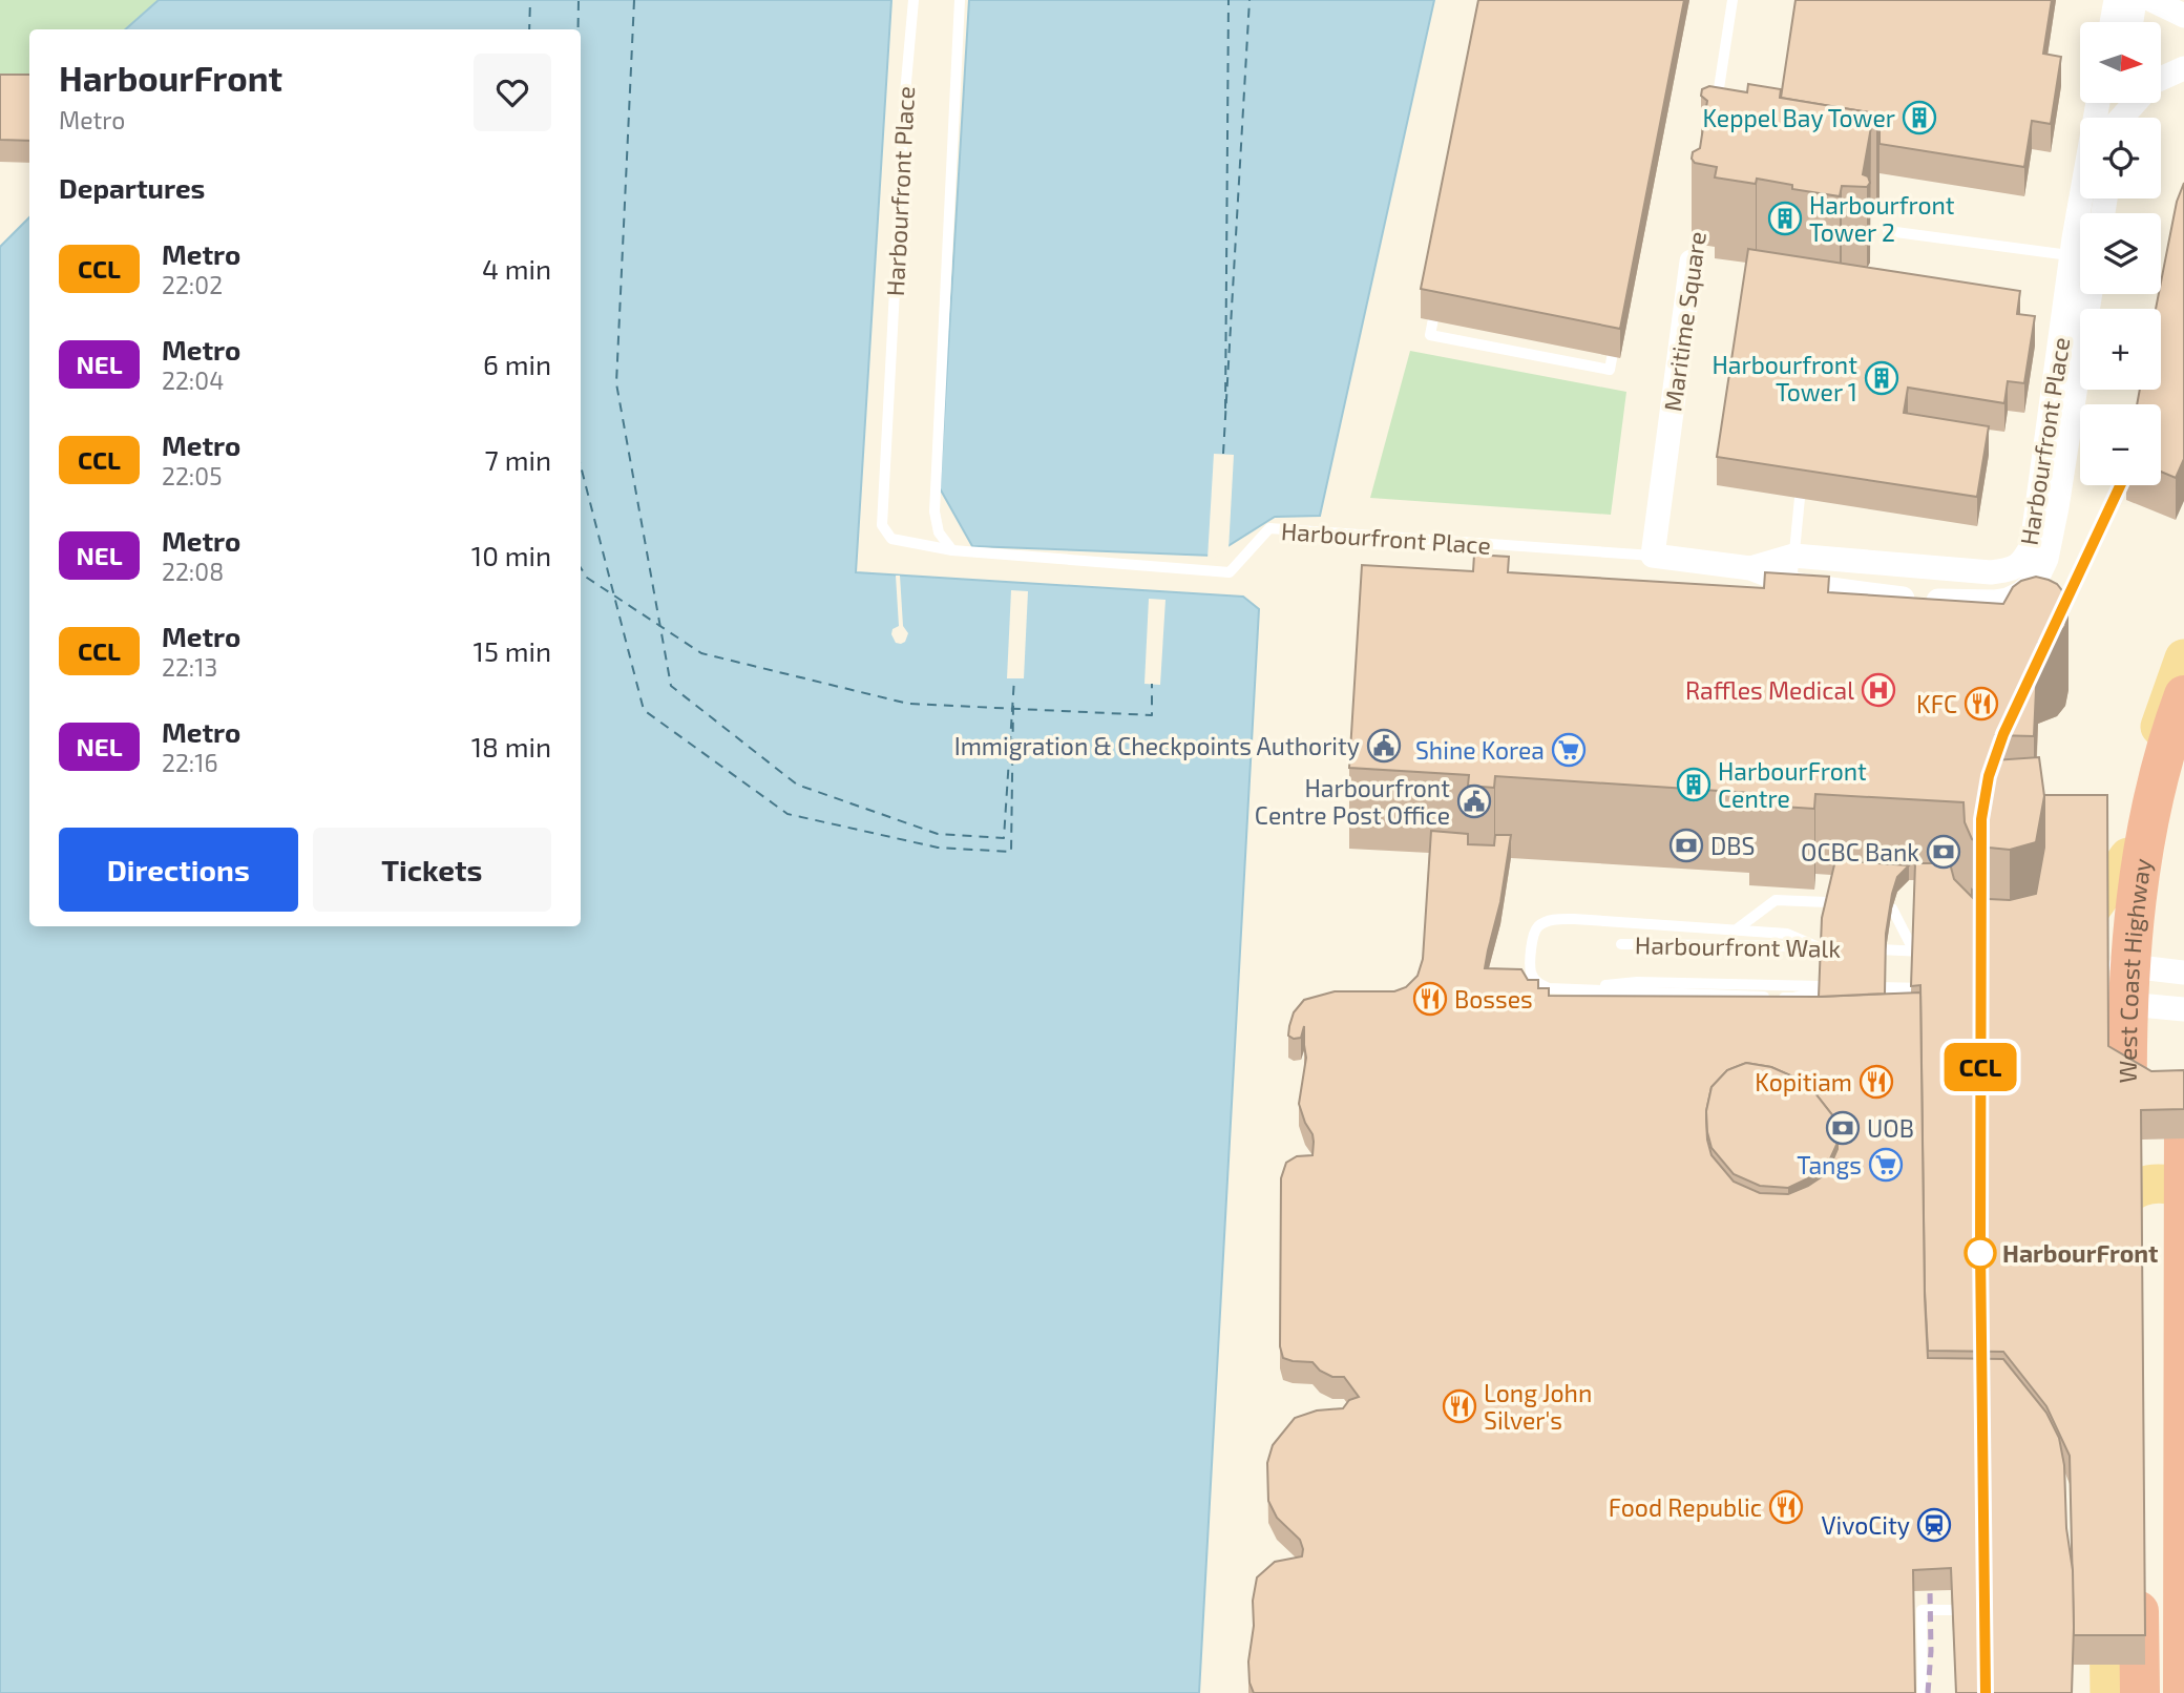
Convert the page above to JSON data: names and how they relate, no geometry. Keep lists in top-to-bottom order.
{
  "streets": {
    "highway": ["West Coast Highway"],
    "street": ["Harbourfront Place", "Maritime Square"],
    "lane": ["Harbourfront Walk"]
  },
  "crossings": [
    ["Harbourfront Place", "Maritime Square"]
  ],
  "places": {
    "building": [
      "Keppel Bay Tower",
      "Harbourfront Tower 2",
      "Harbourfront Tower 1",
      "HarbourFront Centre"
    ],
    "hospital": ["Raffles Medical"],
    "restaurant": [
      "KFC",
      "Bosses",
      "Kopitiam",
      "Long John Silver's",
      "Food Republic"
    ],
    "public building": ["Immigration & Checkpoints Authority", "Harbourfront Centre Post Office"],
    "supermarket": ["Shine Korea", "Tangs"],
    "bank": ["DBS", "OCBC Bank", "UOB"],
    "other": ["HarbourFront"],
    "station": ["VivoCity"]
  },
  "lines": ["metro line CCL"],
  "north": "right",
  "page": {
    "on_map": "CCL",
    "map_buttons": ["+", "−"],
    "heading": [
      ["HarbourFront", "Metro"],
      "Departures"
    ],
    "list": [
      {
        "mark": "CCL",
        "name": "Metro",
        "note": "22:02",
        "value": "4 min"
      },
      {
        "mark": "NEL",
        "name": "Metro",
        "note": "22:04",
        "value": "6 min"
      },
      {
        "mark": "CCL",
        "name": "Metro",
        "note": "22:05",
        "value": "7 min"
      },
      {
        "mark": "NEL",
        "name": "Metro",
        "note": "22:08",
        "value": "10 min"
      },
      {
        "mark": "CCL",
        "name": "Metro",
        "note": "22:13",
        "value": "15 min"
      },
      {
        "mark": "NEL",
        "name": "Metro",
        "note": "22:16",
        "value": "18 min"
      }
    ],
    "buttons": ["Directions", "Tickets"]
  }
}
